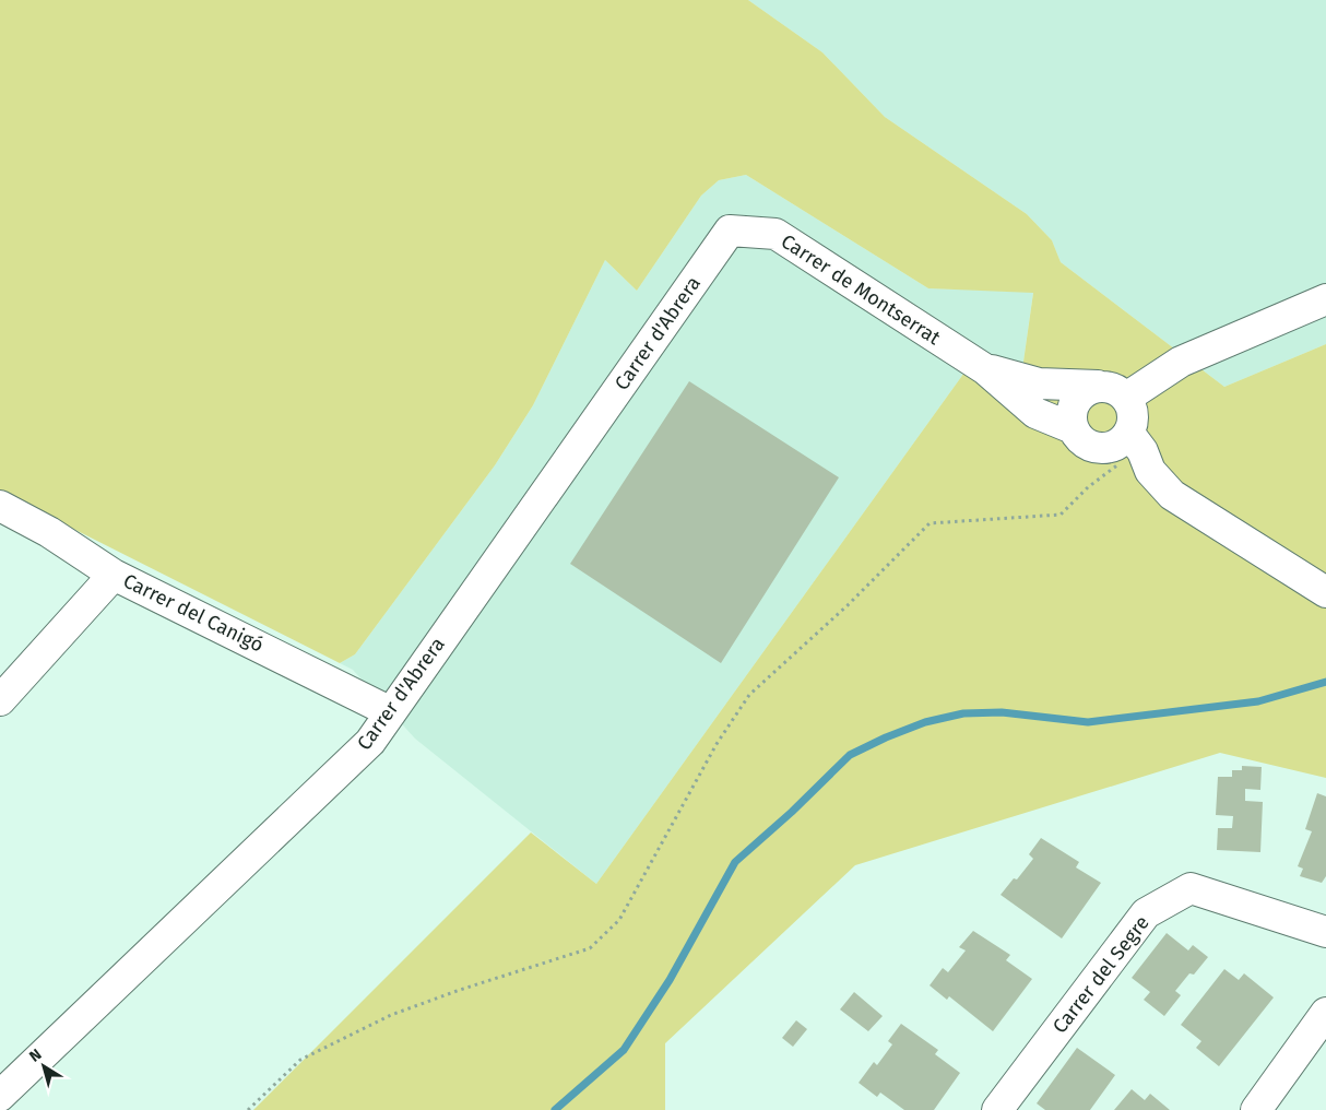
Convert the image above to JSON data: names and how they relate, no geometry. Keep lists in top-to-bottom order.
{
  "streets": {
    "street": [
      "Carrer de Montserrat",
      "Carrer d'Abrera",
      "Carrer del Canigó",
      "Carrer del Segre"
    ]
  },
  "crossings": [
    ["Carrer de Montserrat", "Carrer d'Abrera"],
    ["Carrer d'Abrera", "Carrer del Canigó"]
  ],
  "north": "top left"
}
